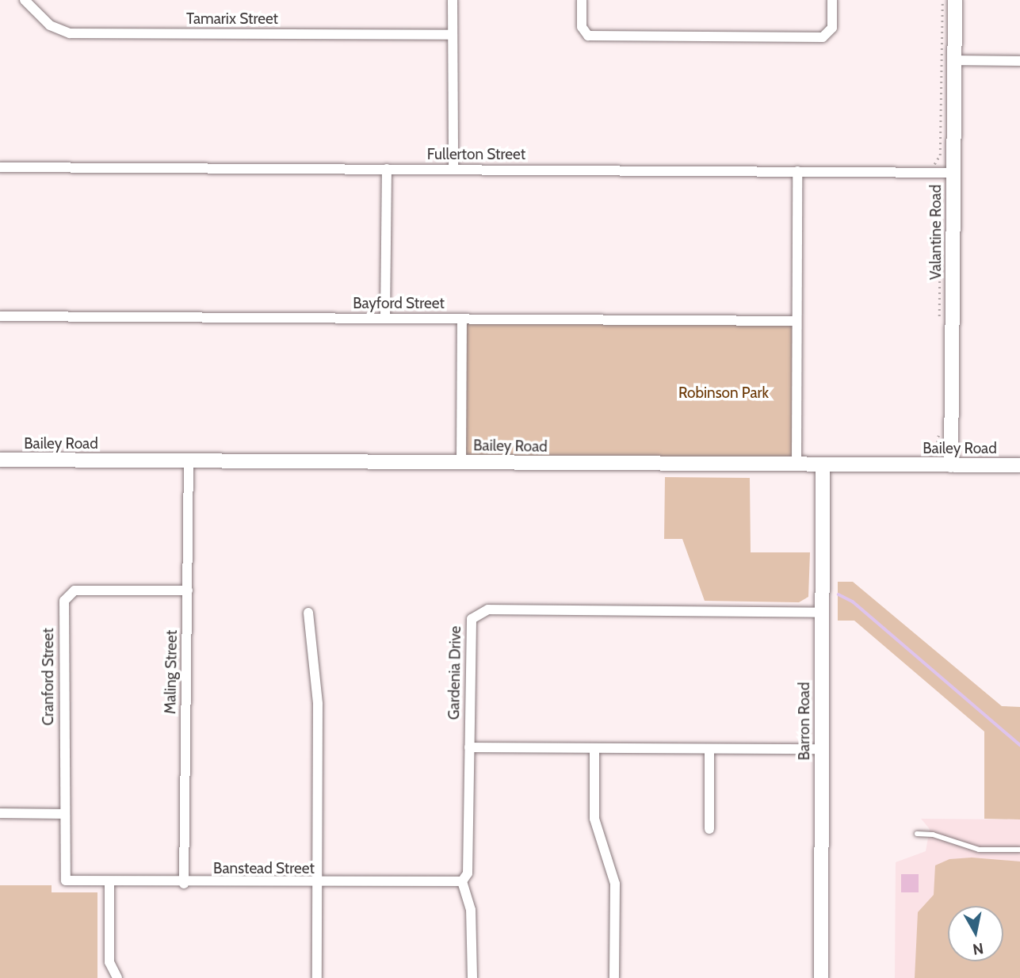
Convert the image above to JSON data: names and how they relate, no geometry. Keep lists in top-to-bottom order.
{
  "streets": {
    "street": [
      "Tamarix Street",
      "Fullerton Street",
      "Valantine Road",
      "Bayford Street",
      "Bailey Road",
      "Maling Street",
      "Gardenia Drive",
      "Cranford Street",
      "Barron Road",
      "Banstead Street"
    ]
  },
  "crossings": [
    ["Fullerton Street", "Valantine Road"],
    ["Valantine Road", "Bailey Road"],
    ["Bailey Road", "Maling Street"],
    ["Bailey Road", "Barron Road"],
    ["Maling Street", "Cranford Street"],
    ["Maling Street", "Banstead Street"],
    ["Gardenia Drive", "Barron Road"],
    ["Gardenia Drive", "Banstead Street"],
    ["Cranford Street", "Banstead Street"]
  ],
  "parks": ["Robinson Park"],
  "north": "bottom"
}
